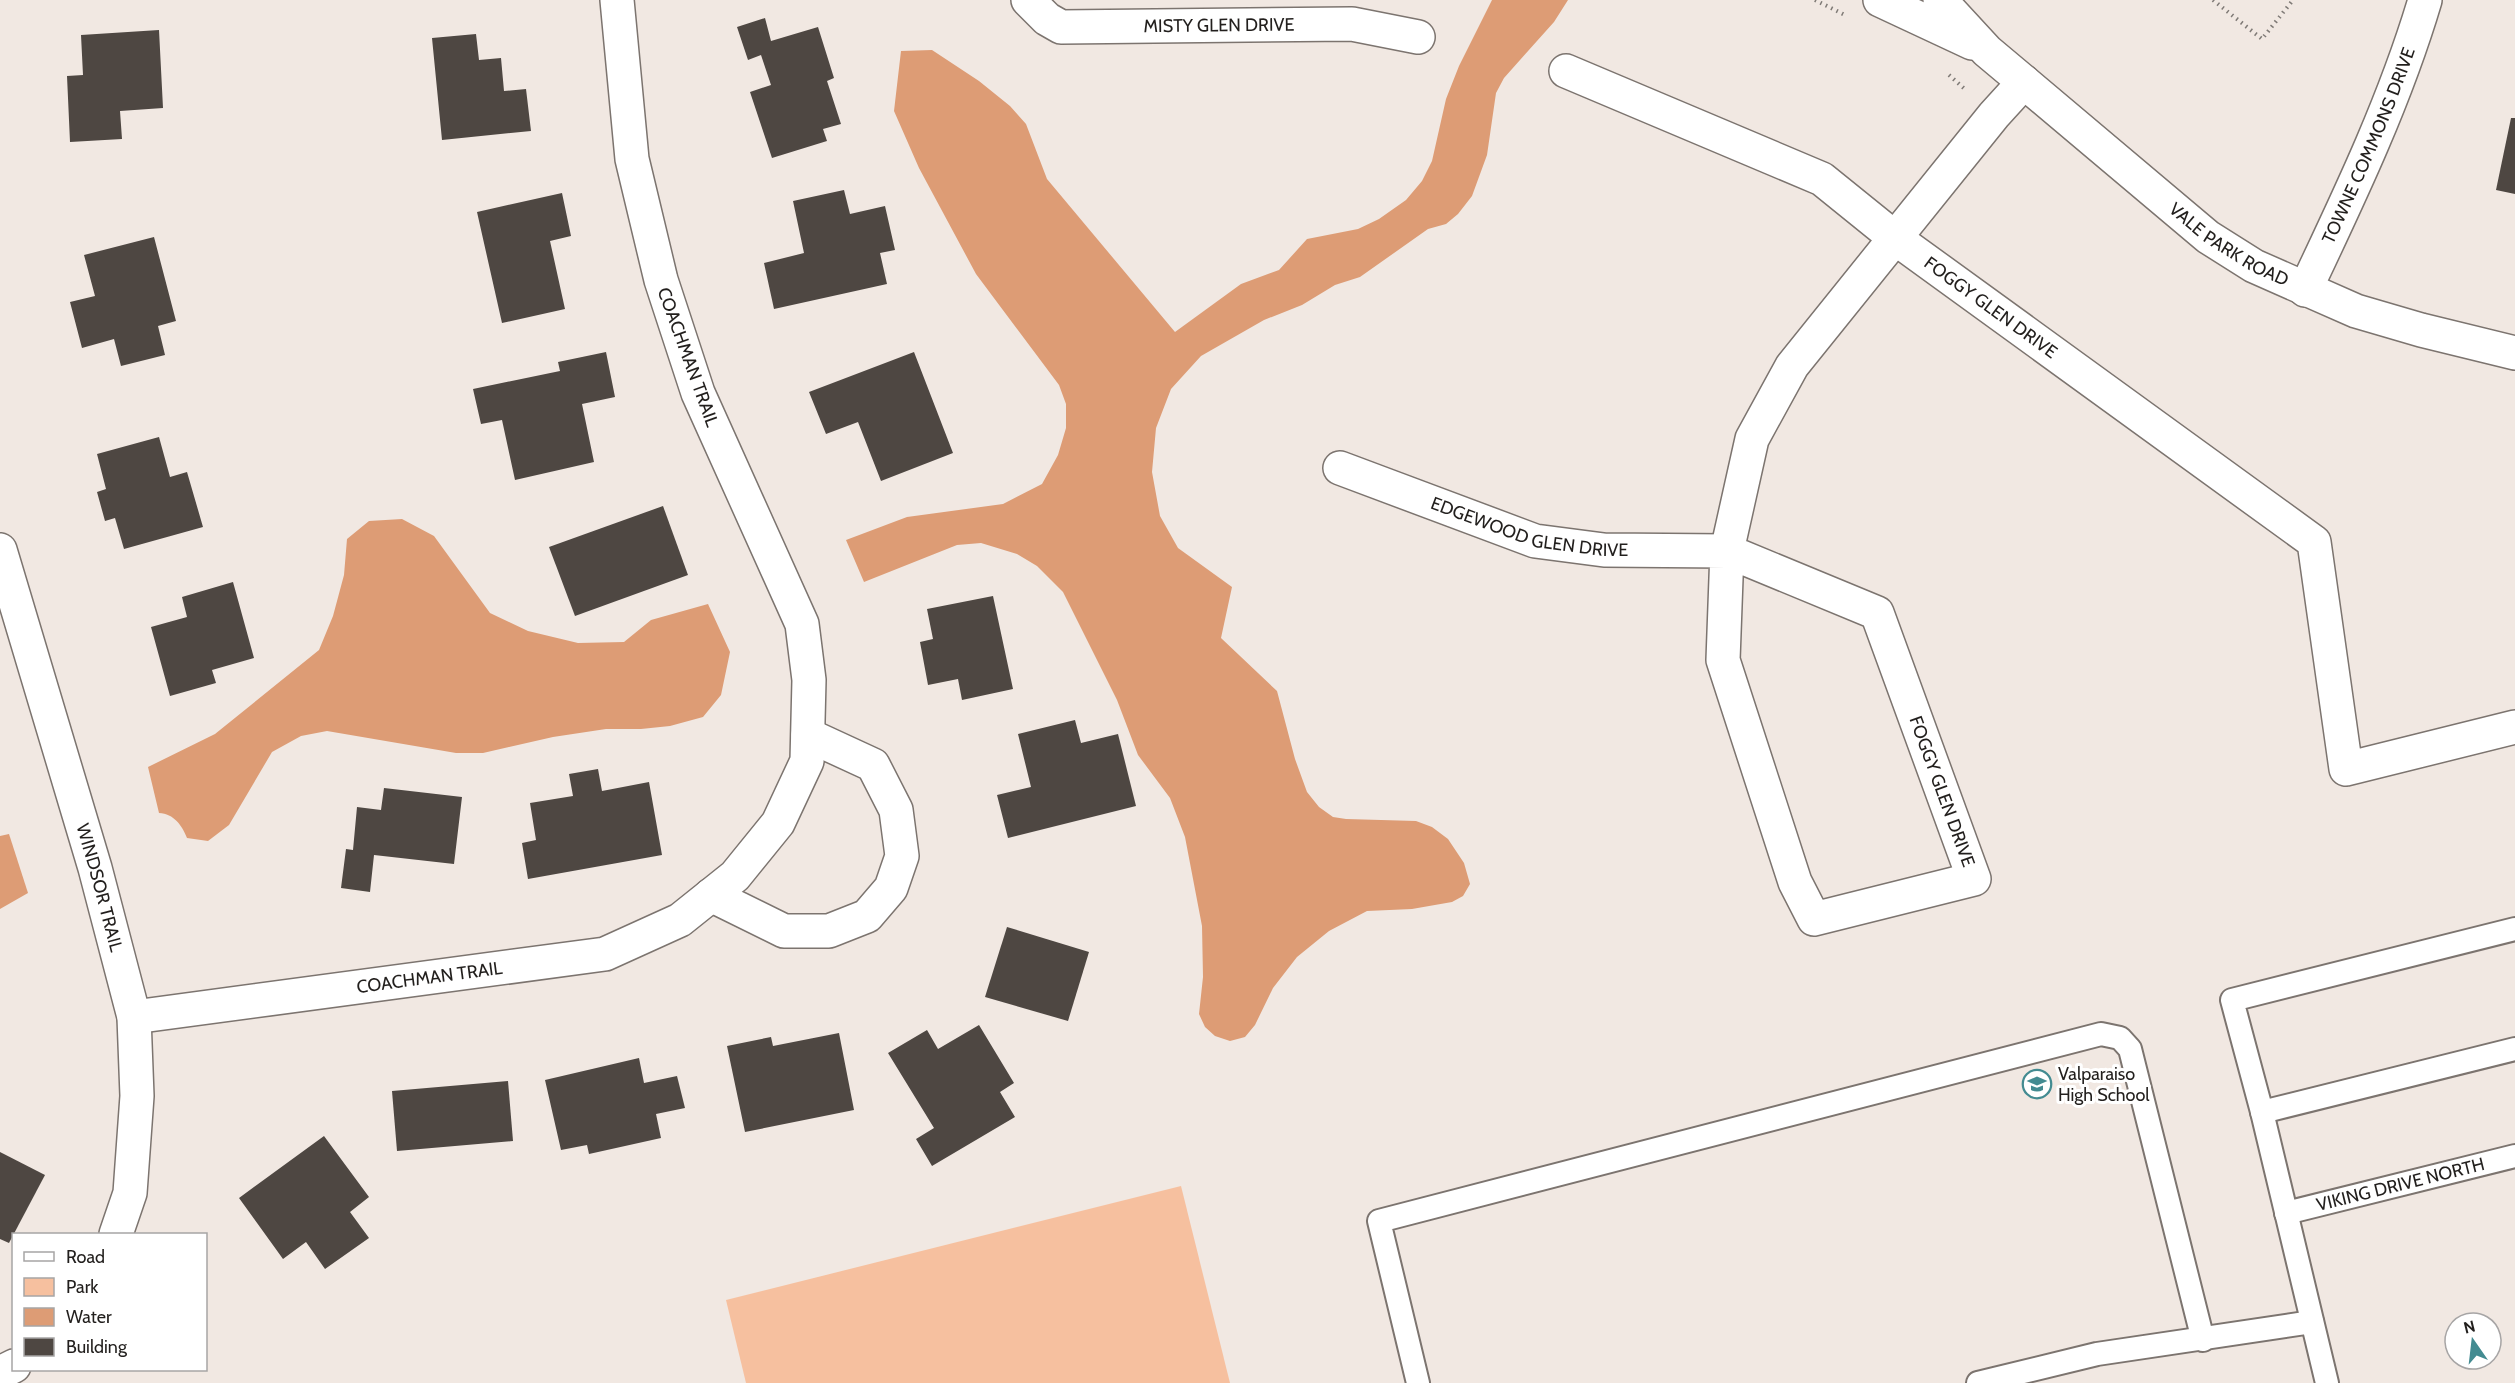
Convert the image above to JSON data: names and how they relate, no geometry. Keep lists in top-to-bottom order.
{
  "streets": {
    "street": [
      "MISTY GLEN DRIVE",
      "TOWNE COMMONS DRIVE",
      "VALE PARK ROAD",
      "FOGGY GLEN DRIVE",
      "COACHMAN TRAIL",
      "EDGEWOOD GLEN DRIVE",
      "WINDSOR TRAIL"
    ],
    "lane": ["VIKING DRIVE NORTH"]
  },
  "crossings": [
    ["TOWNE COMMONS DRIVE", "VALE PARK ROAD"],
    ["VALE PARK ROAD", "FOGGY GLEN DRIVE"],
    ["FOGGY GLEN DRIVE", "EDGEWOOD GLEN DRIVE"],
    ["COACHMAN TRAIL", "WINDSOR TRAIL"]
  ],
  "places": {
    "school or university": ["Valparaiso High School"]
  },
  "legend": [
    "Road",
    "Park",
    "Water",
    "Building"
  ],
  "north": "top"
}
